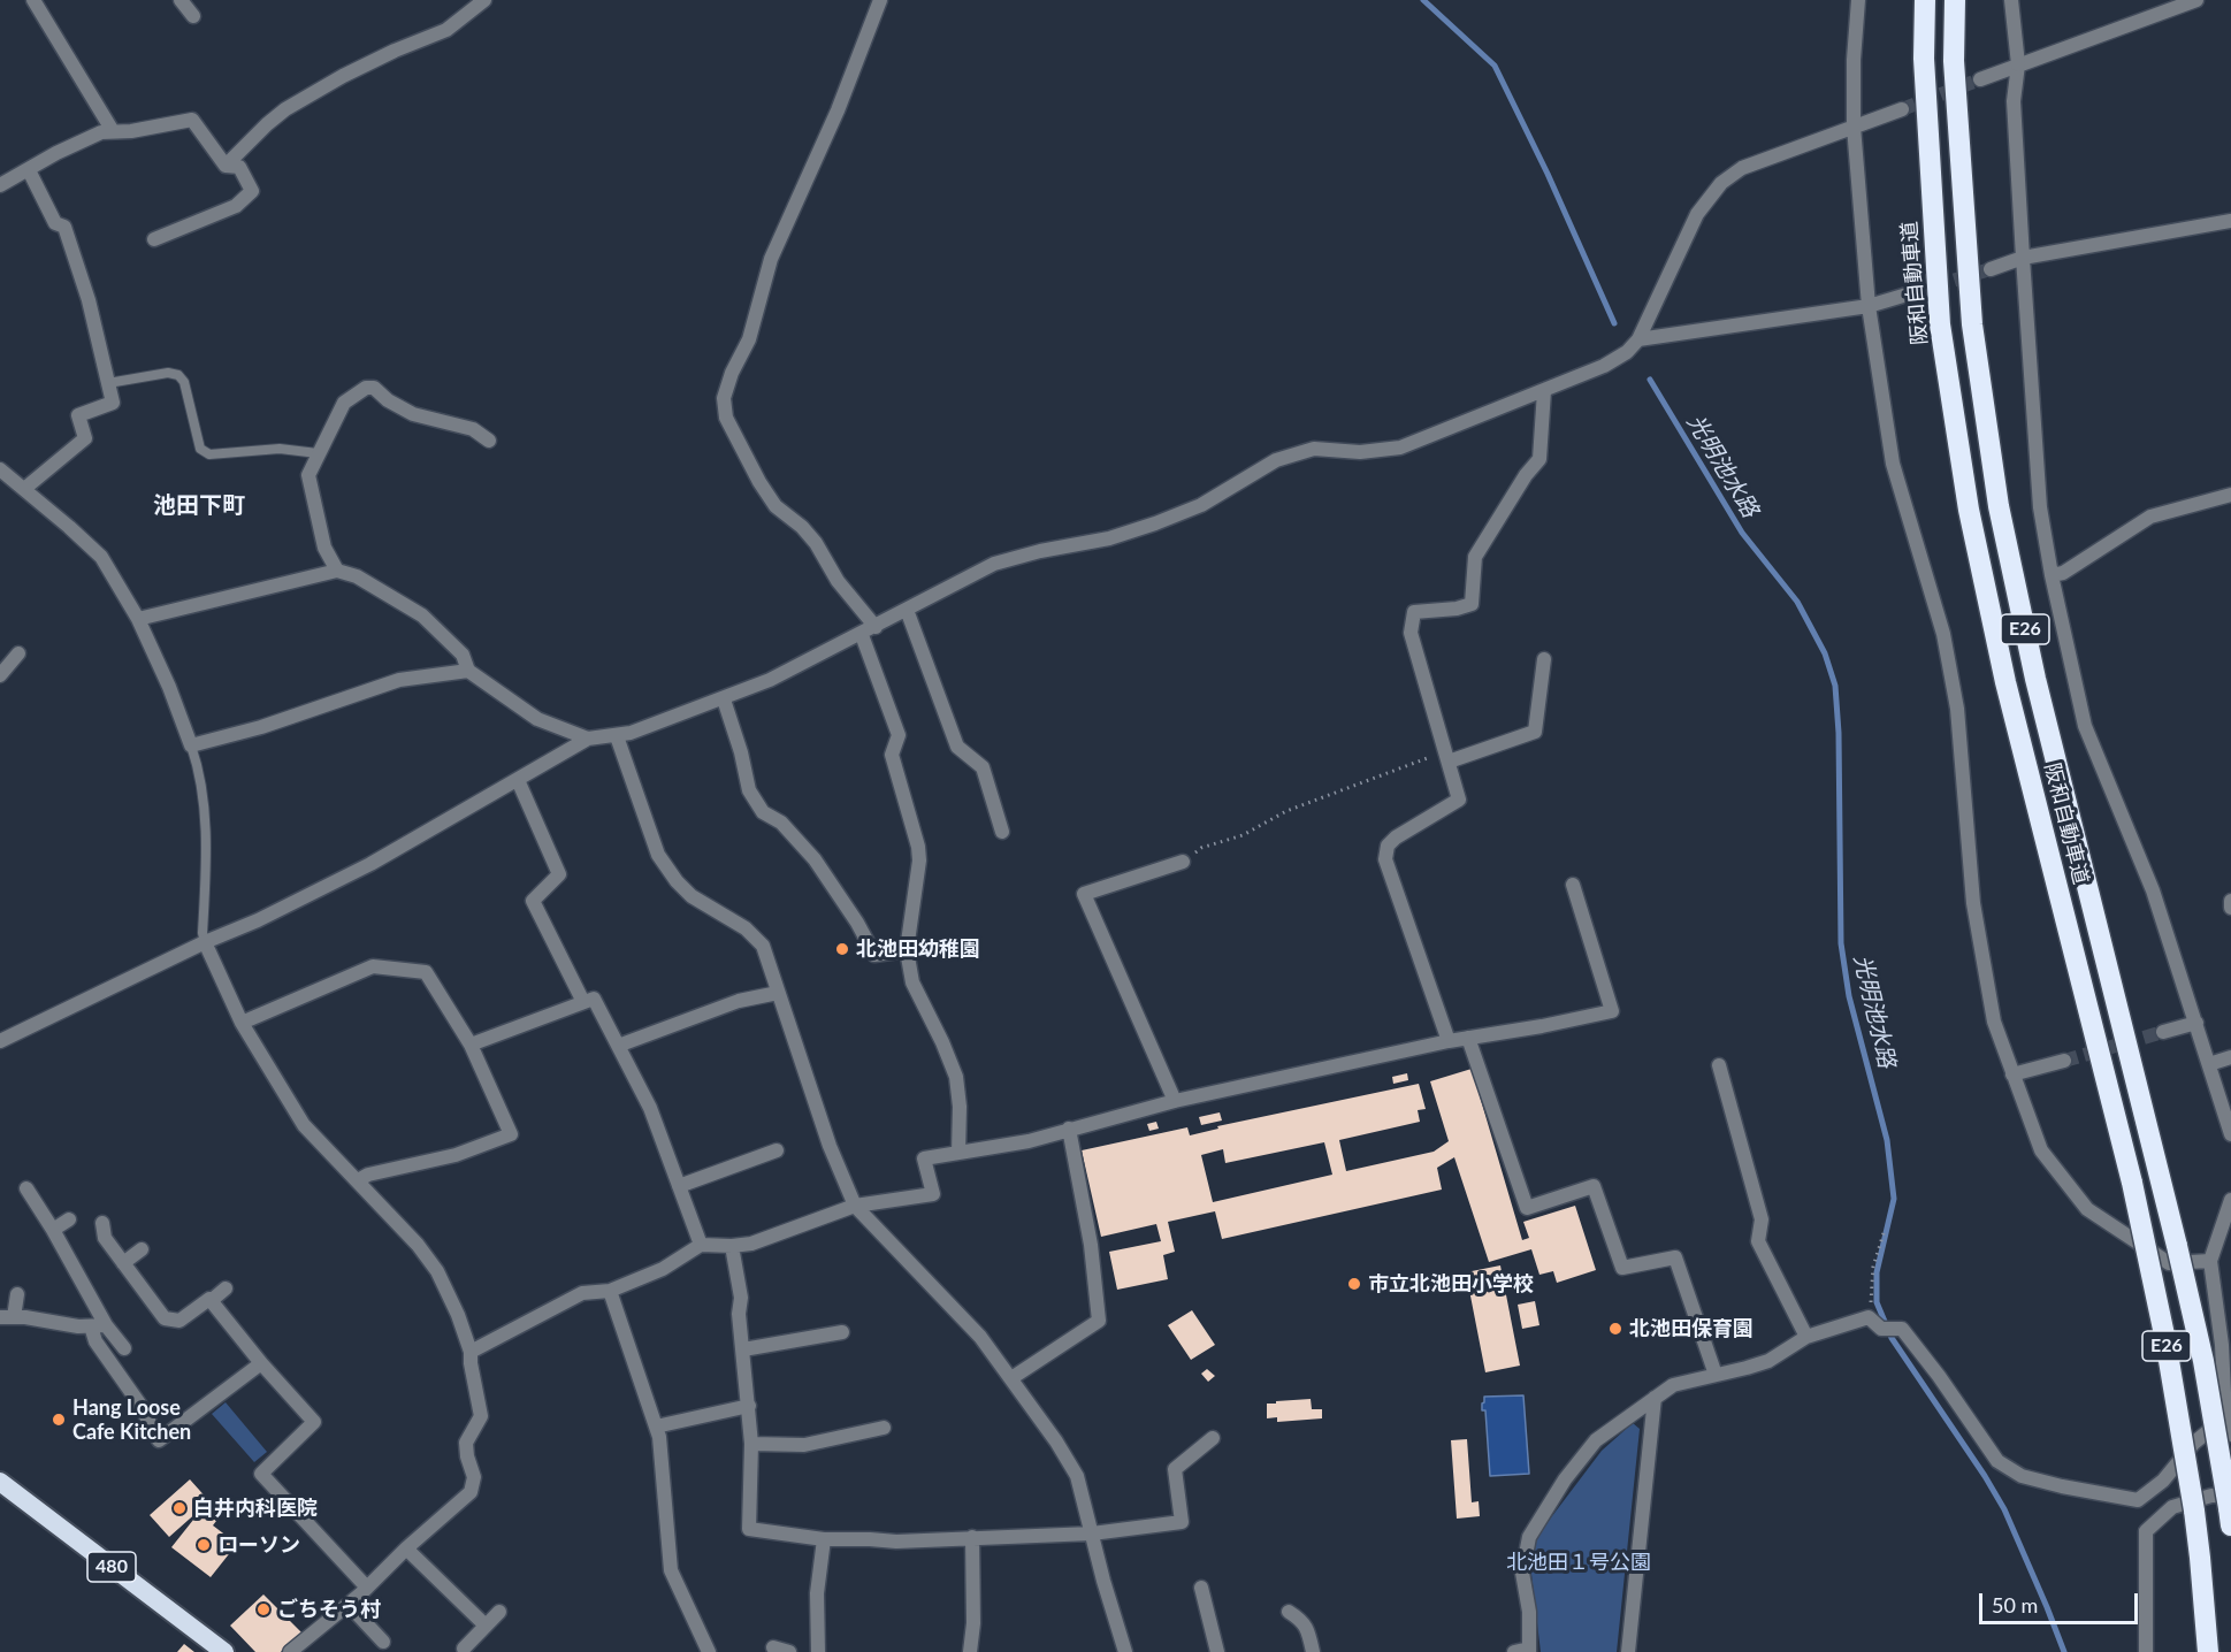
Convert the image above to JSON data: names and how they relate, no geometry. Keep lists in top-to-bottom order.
{
  "streets": {
    "highway": ["阪和自動車道", "E26", "480"]
  },
  "districts": ["池田下町"],
  "water": ["光明池水路"],
  "parks": ["北池田１号公園"],
  "places": [
    "北池田幼稚園",
    "市立北池田小学校",
    "北池田保育園",
    "Hang Loose Cafe Kitchen",
    "白井内科医院",
    "ローソン",
    "ごちそう村"
  ],
  "scale_bar": "50 m"
}
